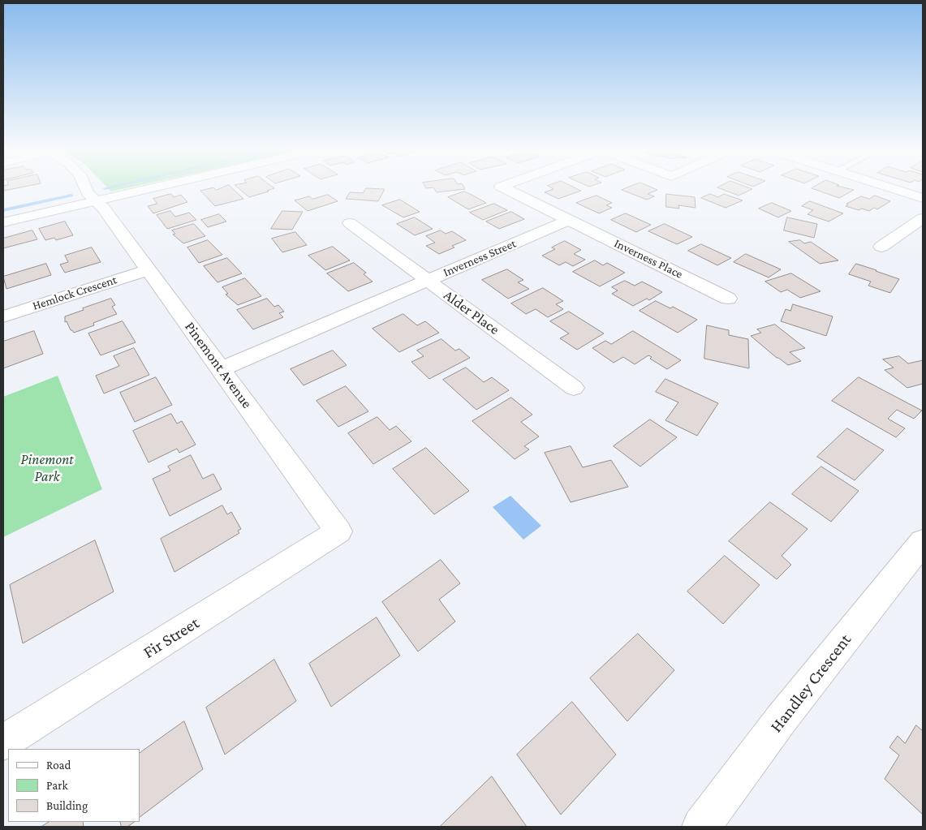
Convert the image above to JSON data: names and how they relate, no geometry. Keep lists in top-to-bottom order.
{
  "streets": {
    "street": [
      "Inverness Street",
      "Inverness Place",
      "Hemlock Crescent",
      "Alder Place",
      "Pinemont Avenue",
      "Fir Street",
      "Handley Crescent"
    ]
  },
  "crossings": [
    ["Inverness Street", "Inverness Place"],
    ["Inverness Street", "Alder Place"],
    ["Inverness Street", "Pinemont Avenue"],
    ["Hemlock Crescent", "Pinemont Avenue"],
    ["Pinemont Avenue", "Fir Street"]
  ],
  "parks": ["Pinemont Park"],
  "legend": ["Road", "Park", "Building"]
}
